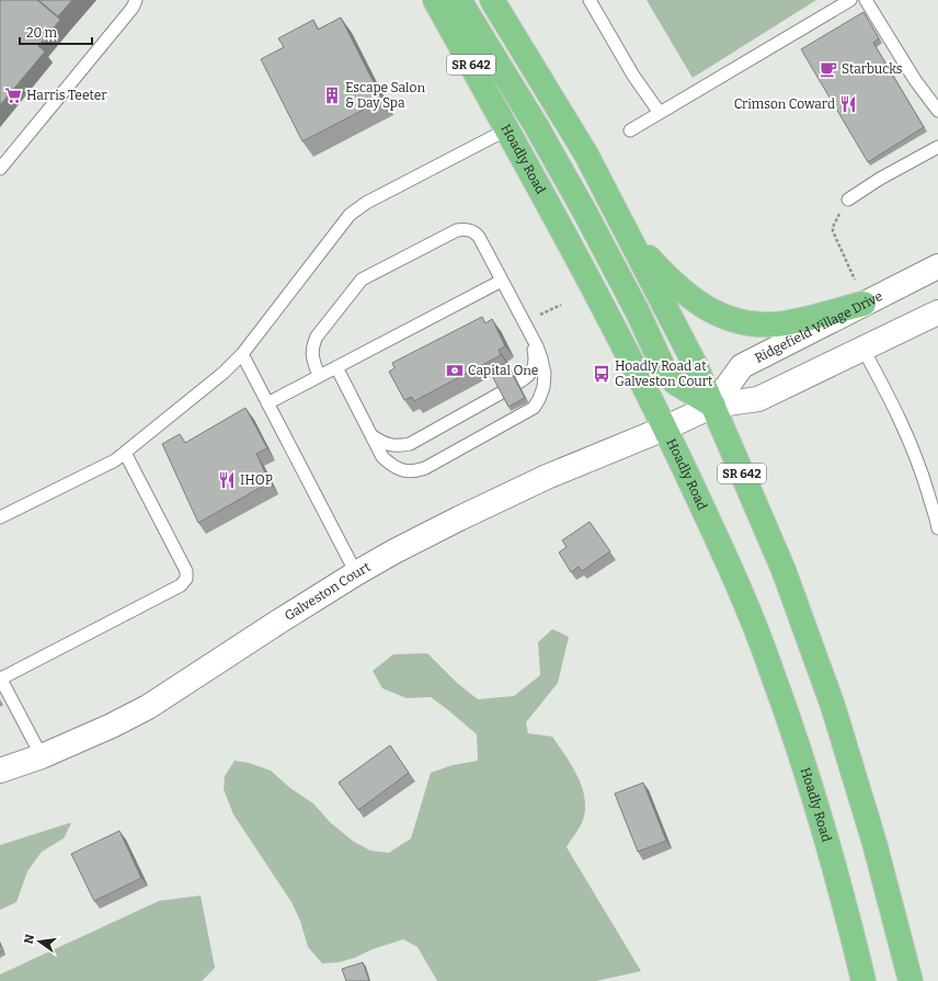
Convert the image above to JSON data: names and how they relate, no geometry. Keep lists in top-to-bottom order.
{
  "streets": {
    "main road": ["SR 642", "Hoadly Road"],
    "street": ["Ridgefield Village Drive", "Galveston Court"]
  },
  "crossings": [
    ["SR 642", "Ridgefield Village Drive"],
    ["Hoadly Road", "Ridgefield Village Drive"],
    ["Hoadly Road", "Galveston Court"],
    ["Ridgefield Village Drive", "Galveston Court"]
  ],
  "places": {
    "cafe": ["Starbucks"],
    "supermarket": ["Harris Teeter"],
    "building": ["Escape Salon & Day Spa"],
    "restaurant": ["Crimson Coward", "IHOP"],
    "bank": ["Capital One"],
    "bus stop": ["Hoadly Road at Galveston Court"]
  },
  "scale_bar": "20 m",
  "north": "left"
}
